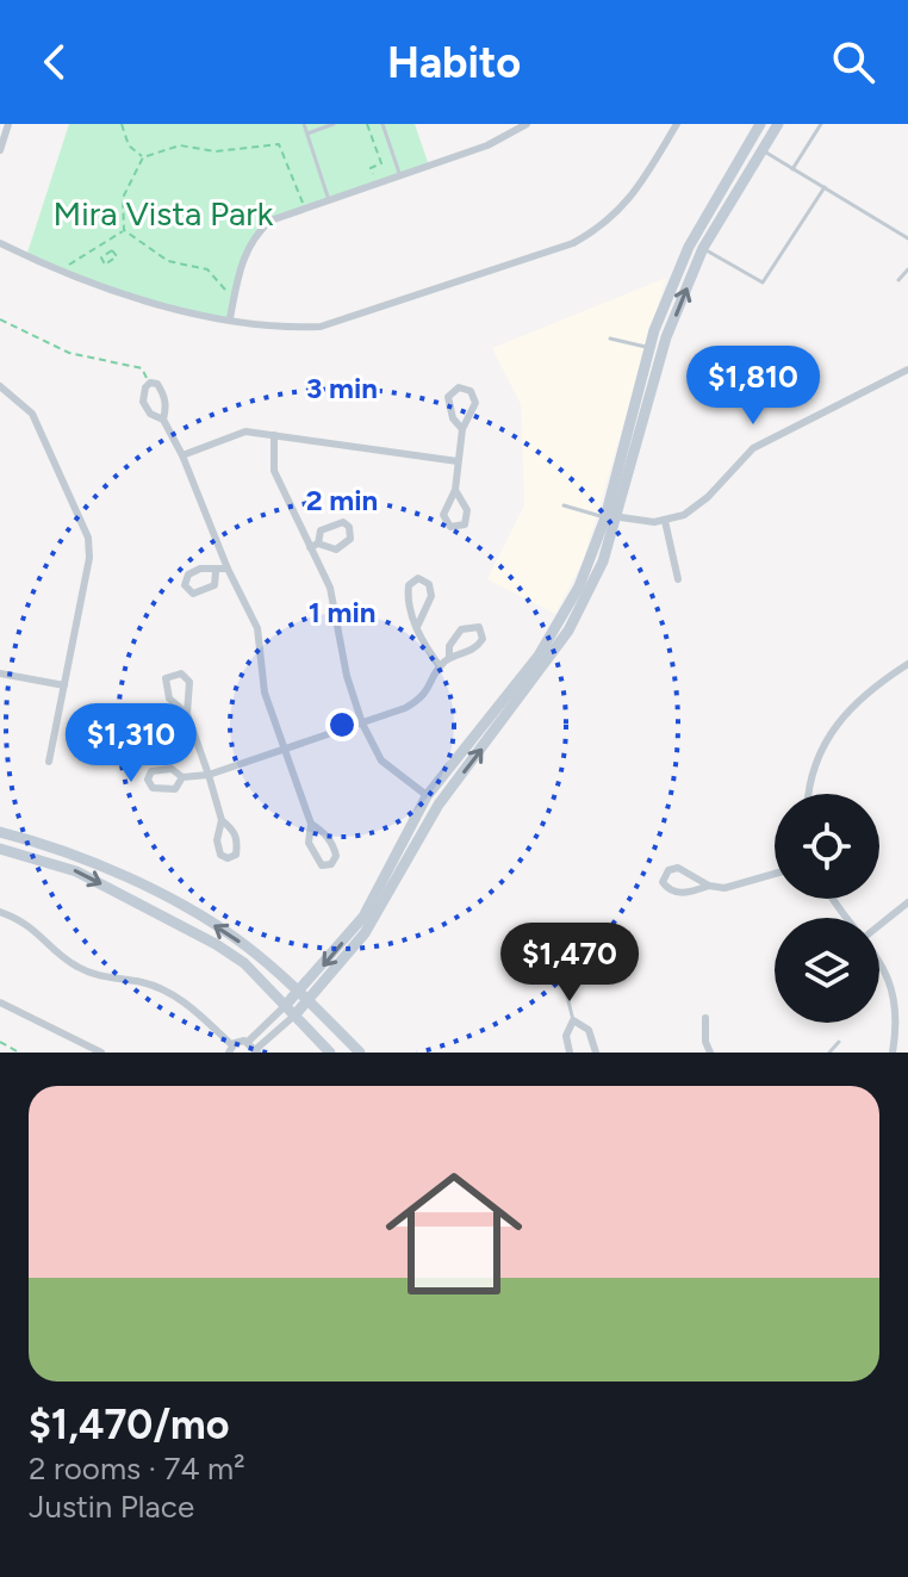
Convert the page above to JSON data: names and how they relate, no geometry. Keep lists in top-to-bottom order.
{
  "parks": ["Mira Vista Park"],
  "page": {
    "header": "Habito",
    "price": ["$1,810", "$1,310", "$1,470"],
    "list": [
      {
        "name": "$1,470/mo",
        "note": "2 rooms · 74 m² · Justin Place"
      }
    ]
  },
  "rings": ["3 min", "2 min", "1 min"]
}
